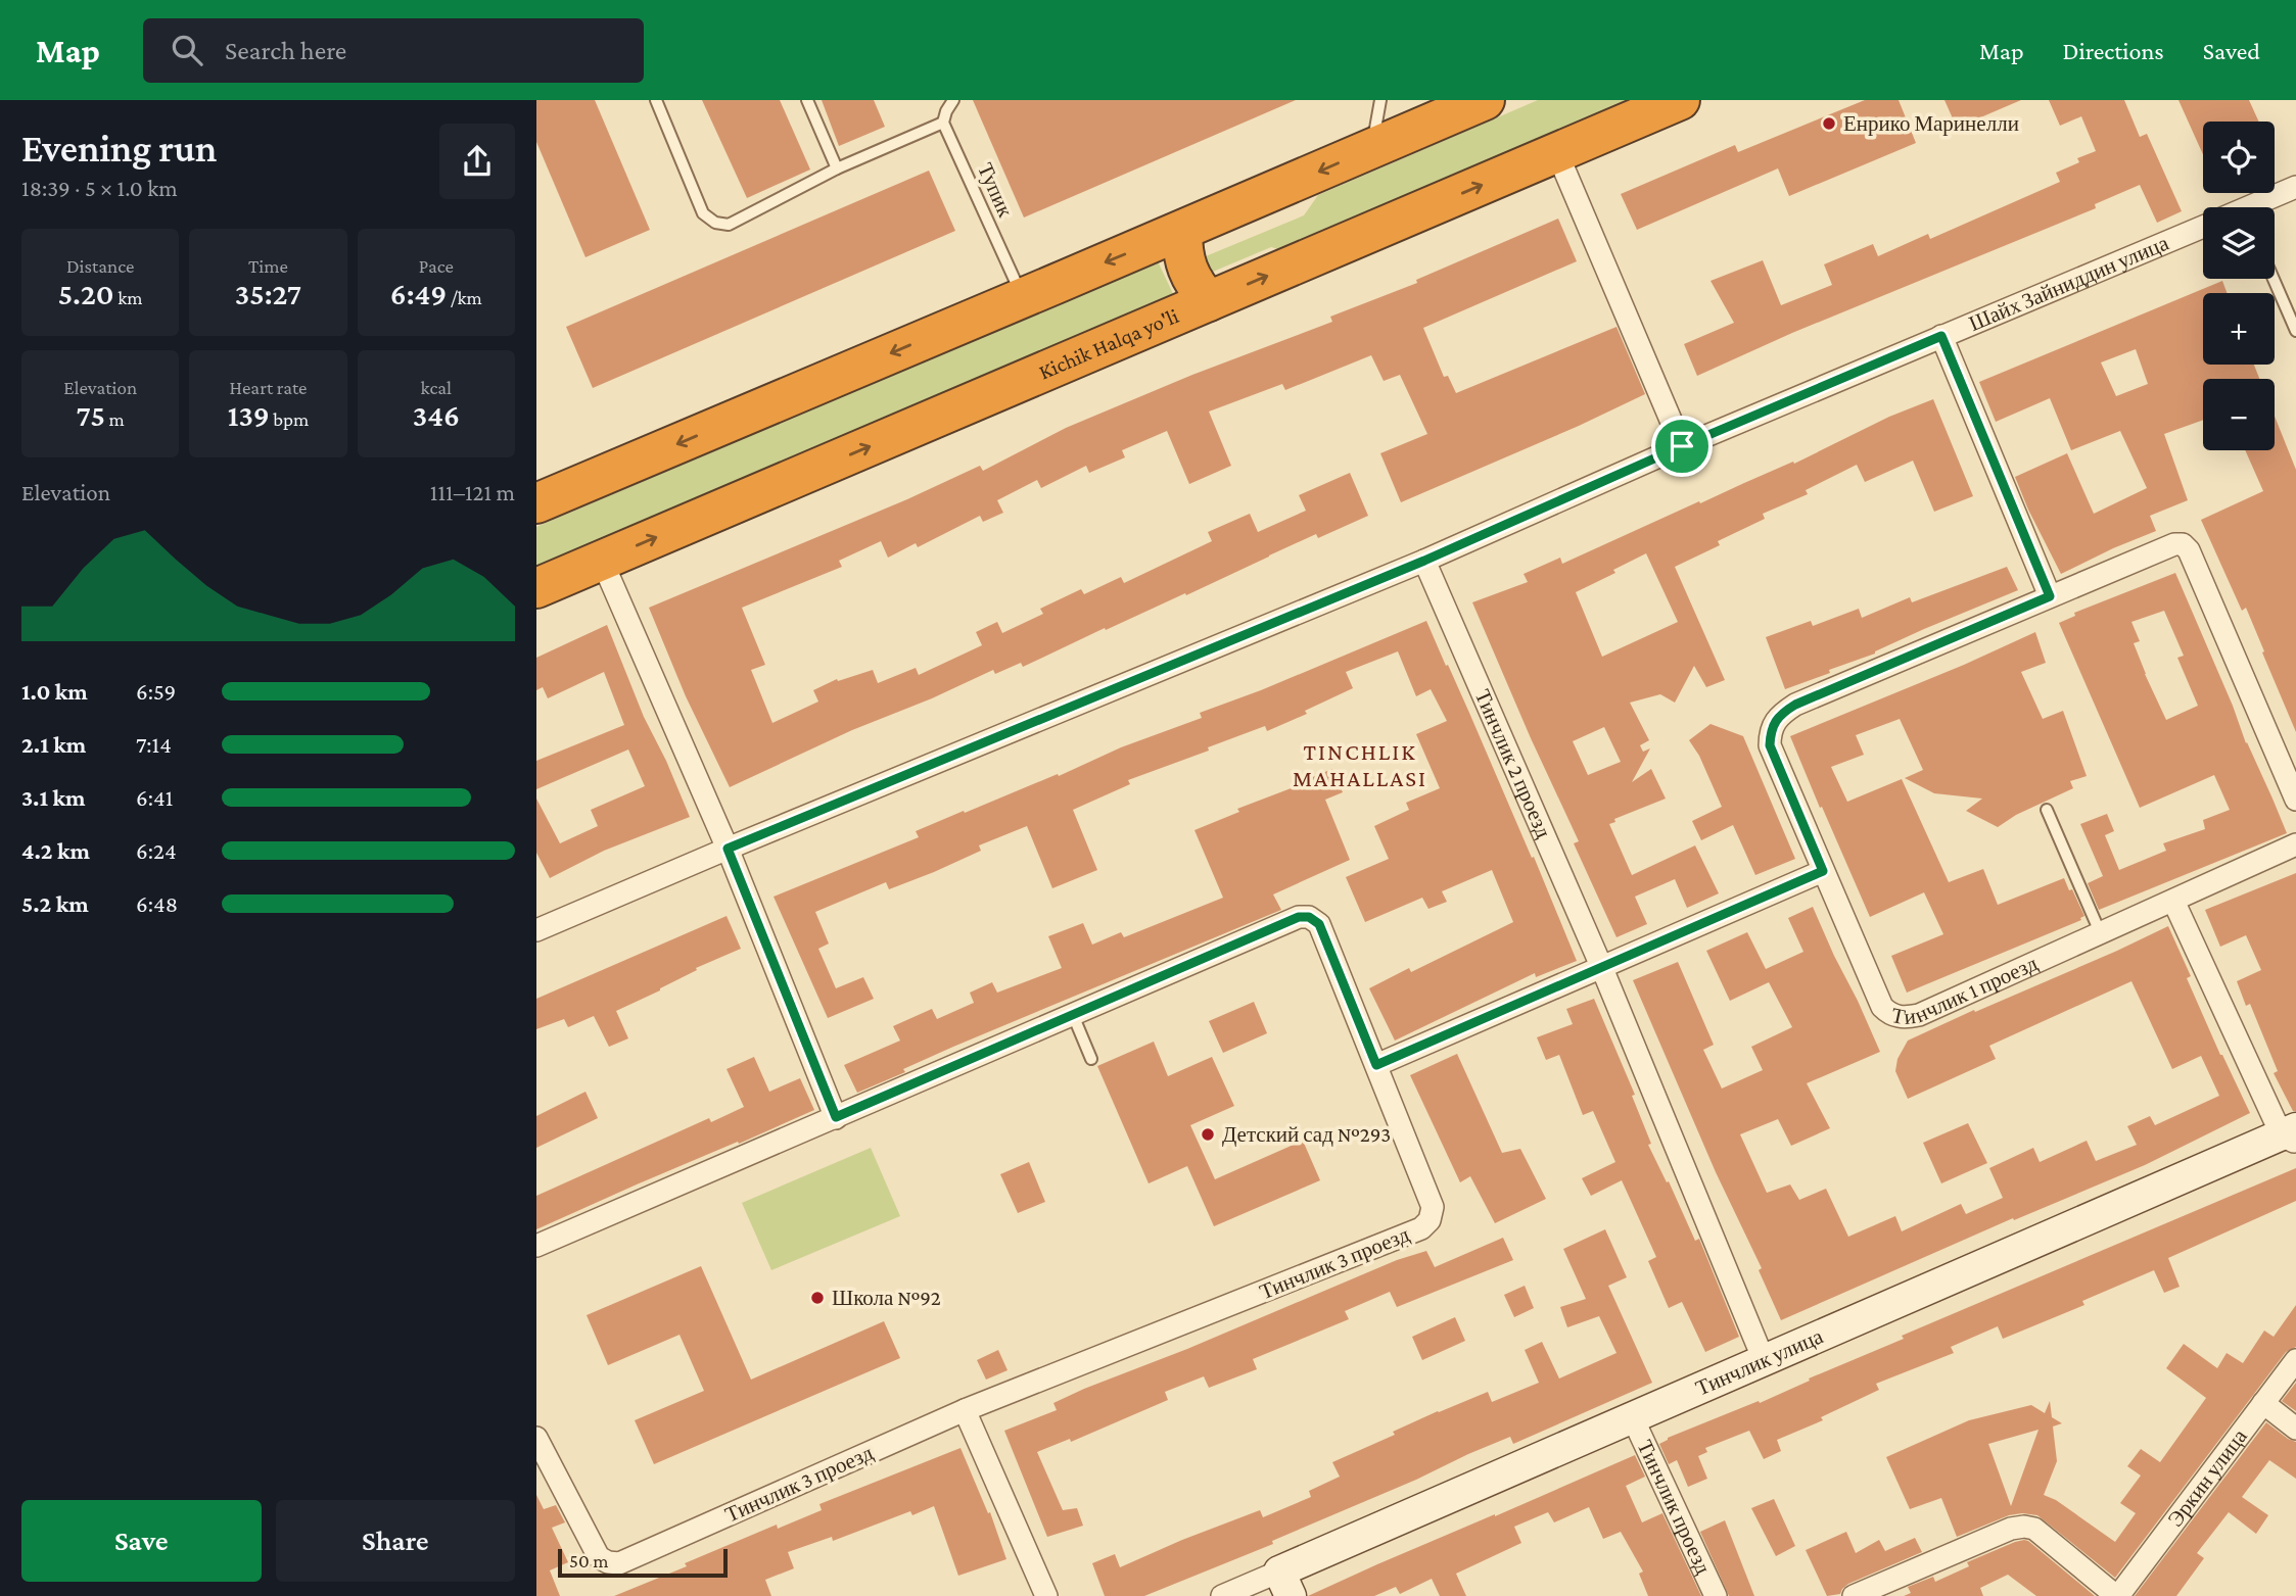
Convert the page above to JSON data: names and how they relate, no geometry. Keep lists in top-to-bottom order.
{
  "streets": {
    "highway": ["Kichik Halqa yo'li"],
    "street": [
      "Шайх Зайниддин улица",
      "Тинчлик 2 проезд",
      "Тинчлик 1 проезд",
      "Тинчлик 3 проезд",
      "Тинчлик улица",
      "Эркин улица",
      "Тинчлик проезд"
    ],
    "lane": ["Тупик"]
  },
  "crossings": [
    ["Шайх Зайниддин улица", "Тинчлик 2 проезд"],
    ["Тинчлик 2 проезд", "Тинчлик улица"],
    ["Тинчлик улица", "Тинчлик проезд"]
  ],
  "districts": ["TINCHLIK MAHALLASI"],
  "places": ["Енрико Маринелли", "Детский сад №293", "Школа №92"],
  "scale_bar": "50 m",
  "page": {
    "header": "Map",
    "search": "Search here",
    "nav": ["Map", "Directions", "Saved"],
    "heading": ["Evening run", "18:39 · 5 × 1.0 km"],
    "map_buttons": ["+", "−"],
    "stats": [
      ["Distance", "5.20 km"],
      ["Time", "35:27"],
      ["Pace", "6:49 /km"],
      ["Elevation", "75 m"],
      ["Heart rate", "139 bpm"],
      ["kcal", "346"]
    ],
    "chart": ["Elevation", "111–121 m"],
    "list": [
      {
        "name": "1.0 km",
        "note": "6:59"
      },
      {
        "name": "2.1 km",
        "note": "7:14"
      },
      {
        "name": "3.1 km",
        "note": "6:41"
      },
      {
        "name": "4.2 km",
        "note": "6:24"
      },
      {
        "name": "5.2 km",
        "note": "6:48"
      }
    ],
    "buttons": ["Save", "Share"],
    "scale": "50 m"
  }
}
